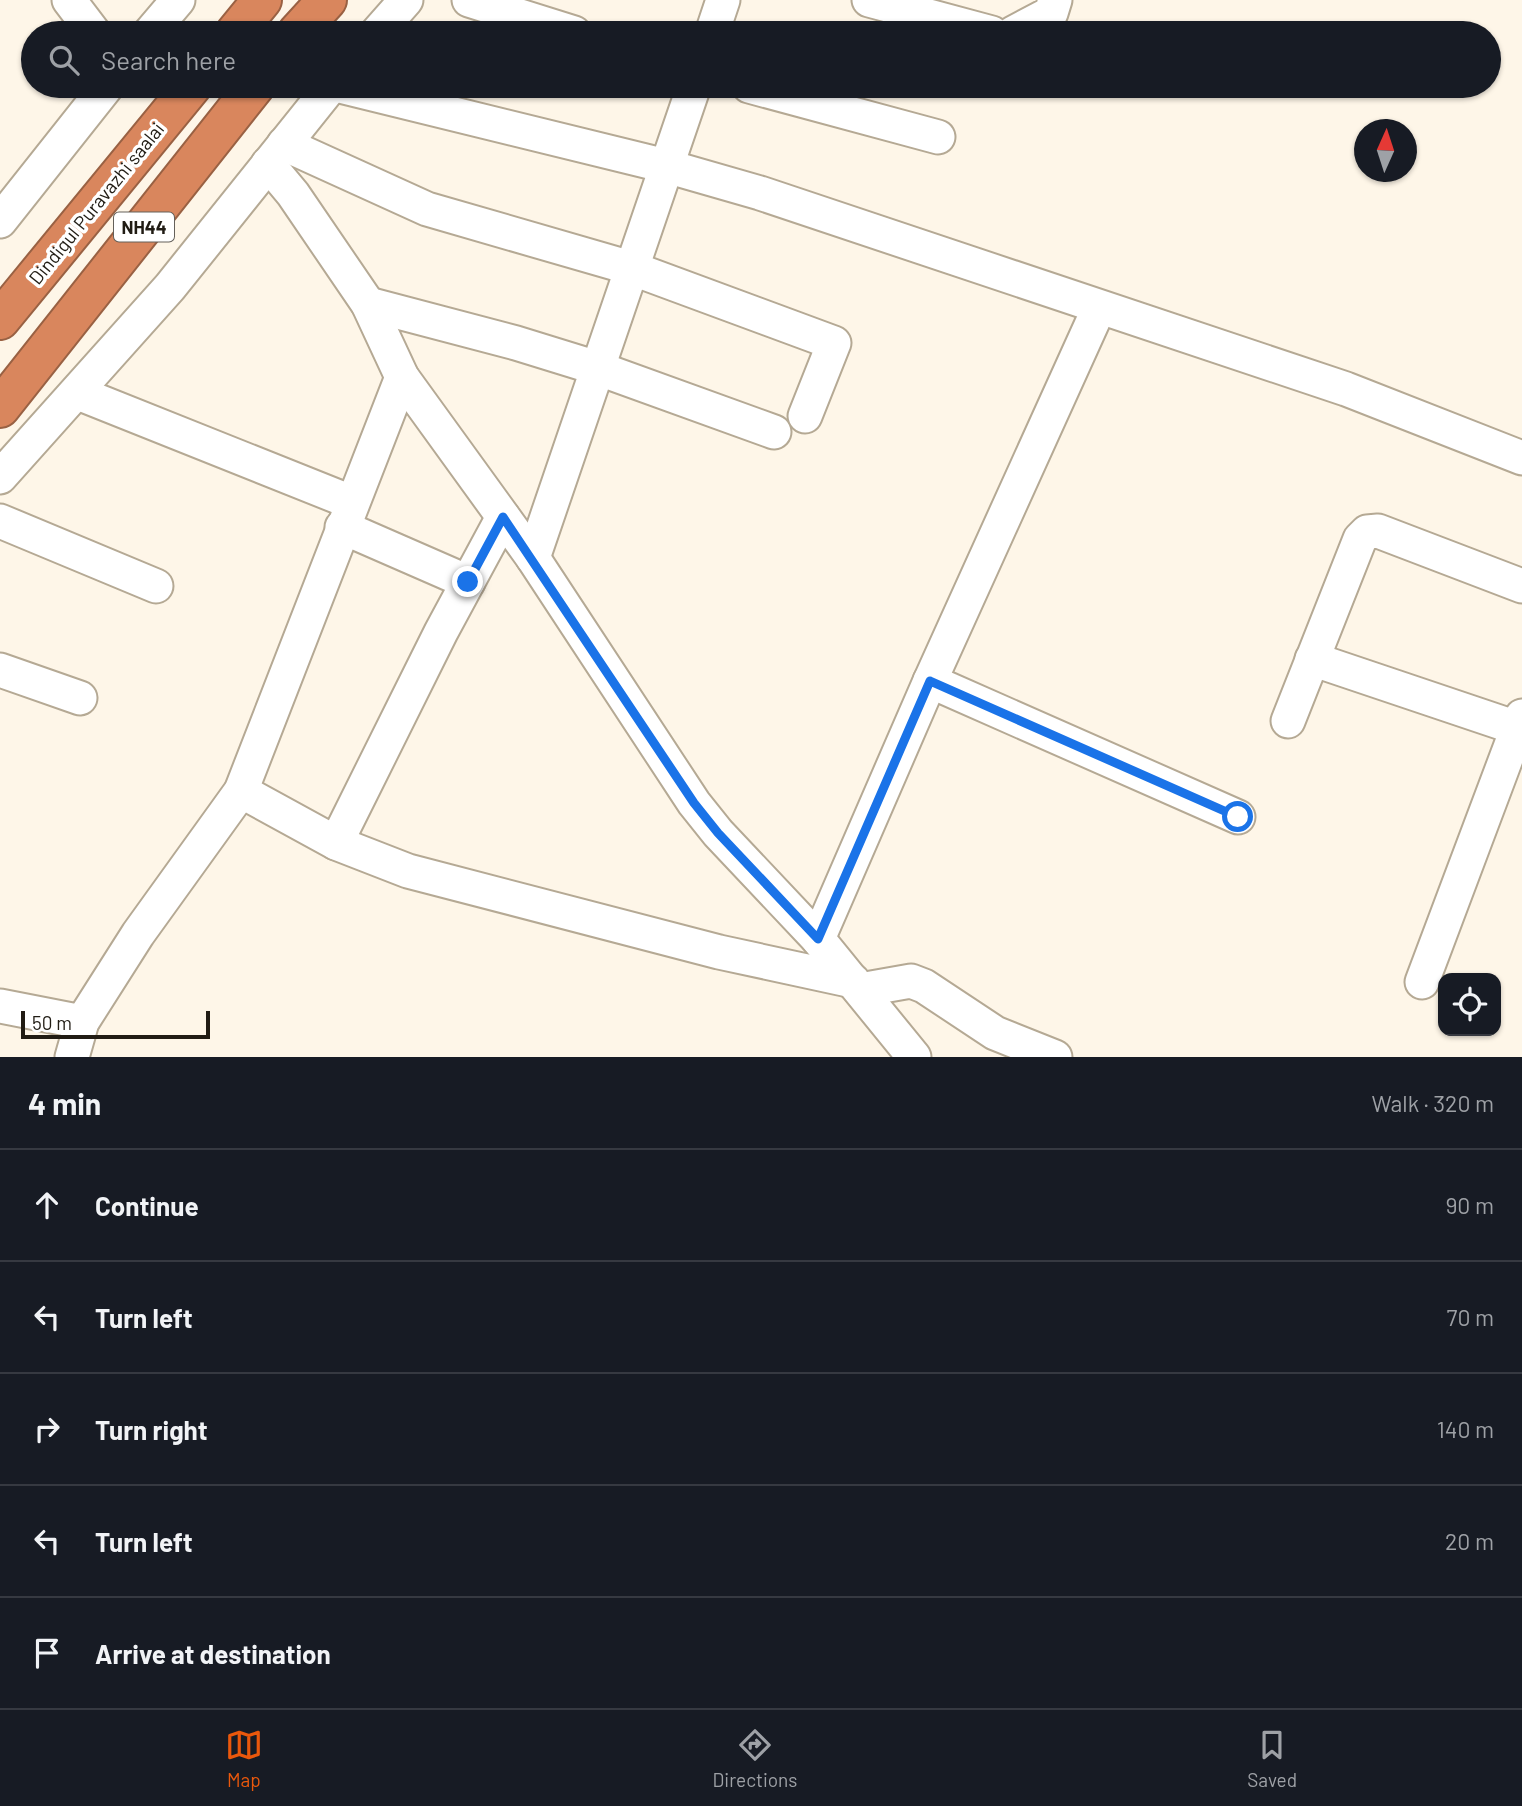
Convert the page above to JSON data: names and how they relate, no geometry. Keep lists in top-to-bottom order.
{
  "streets": {
    "highway": ["Dindigul Puravazhi saalai", "NH44"]
  },
  "scale_bar": "50 m",
  "north": "top",
  "page": {
    "search": "Search here",
    "scale": "50 m",
    "heading": ["4 min", "Walk · 320 m"],
    "list": [
      ["Continue", "90 m"],
      ["Turn left", "70 m"],
      ["Turn right", "140 m"],
      ["Turn left", "20 m"],
      "Arrive at destination"
    ],
    "nav": ["Map", "Directions", "Saved"]
  }
}
